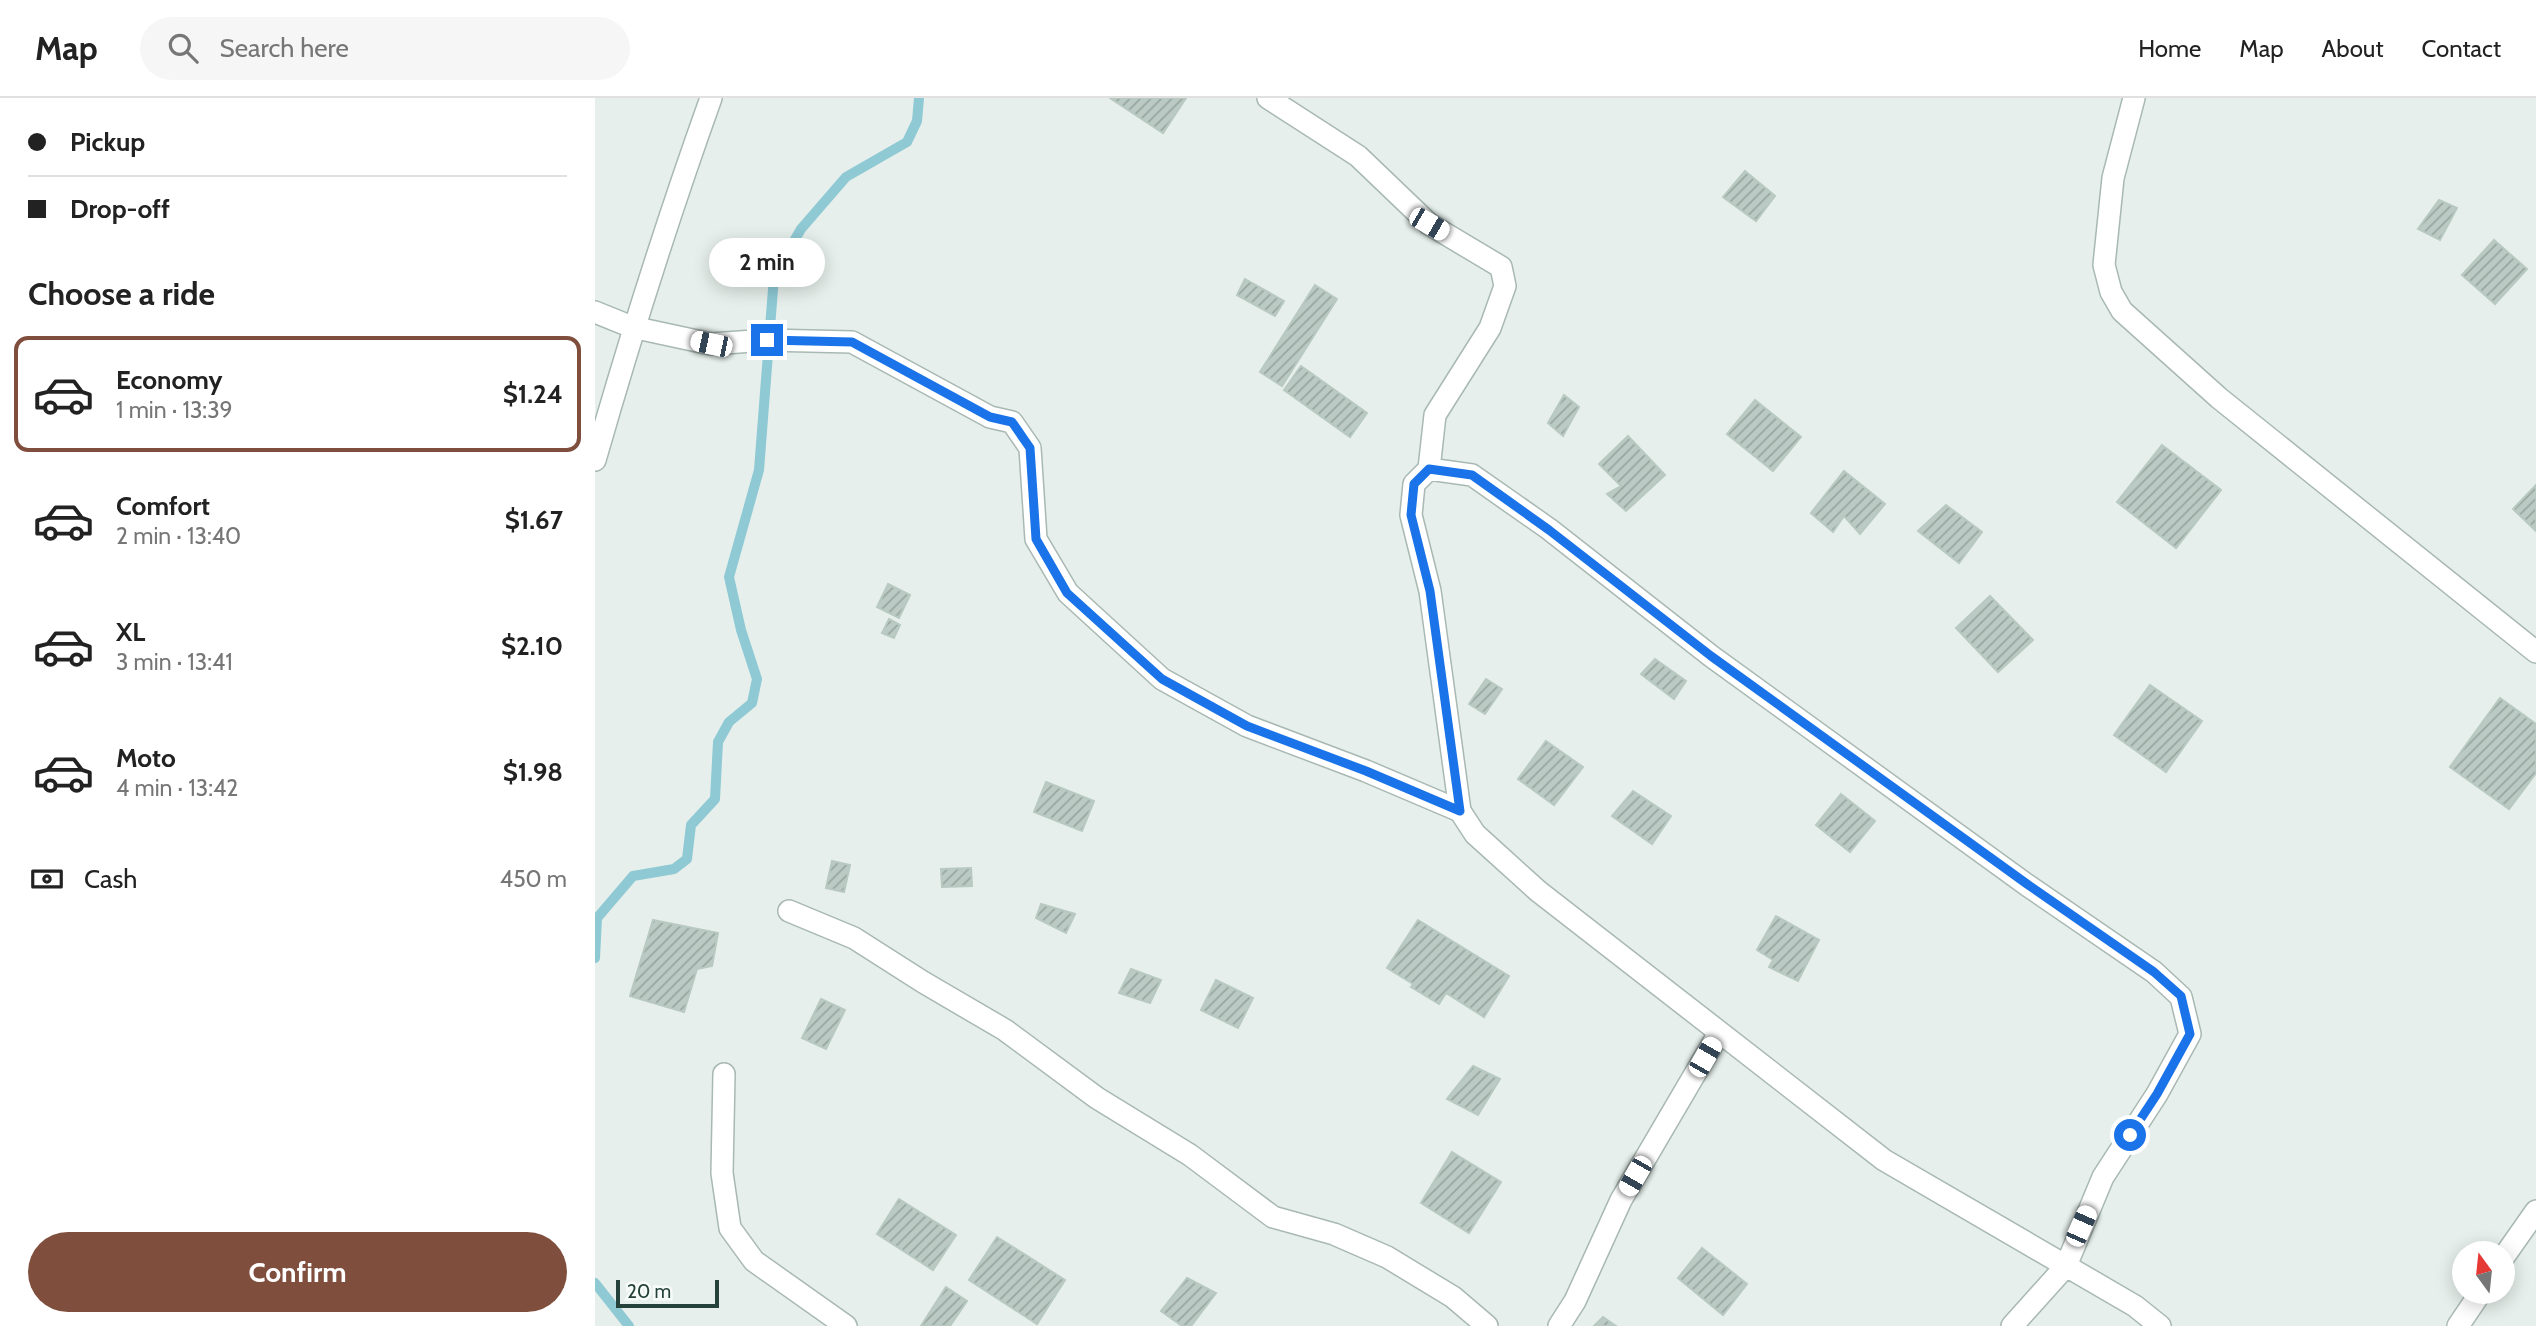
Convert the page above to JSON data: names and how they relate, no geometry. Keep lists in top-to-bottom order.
{
  "scale_bar": "20 m",
  "north": "top",
  "page": {
    "header": "Map",
    "search": "Search here",
    "nav": [
      "Home",
      "Map",
      "About",
      "Contact"
    ],
    "banner": ["Pickup", "Drop-off"],
    "bubble": "2 min",
    "heading": "Choose a ride",
    "list": [
      {
        "name": "Economy",
        "note": "1 min · 13:39",
        "value": "$1.24"
      },
      {
        "name": "Comfort",
        "note": "2 min · 13:40",
        "value": "$1.67"
      },
      {
        "name": "XL",
        "note": "3 min · 13:41",
        "value": "$2.10"
      },
      {
        "name": "Moto",
        "note": "4 min · 13:42",
        "value": "$1.98"
      }
    ],
    "pay": ["Cash", "450 m"],
    "buttons": "Confirm",
    "scale": "20 m"
  }
}
